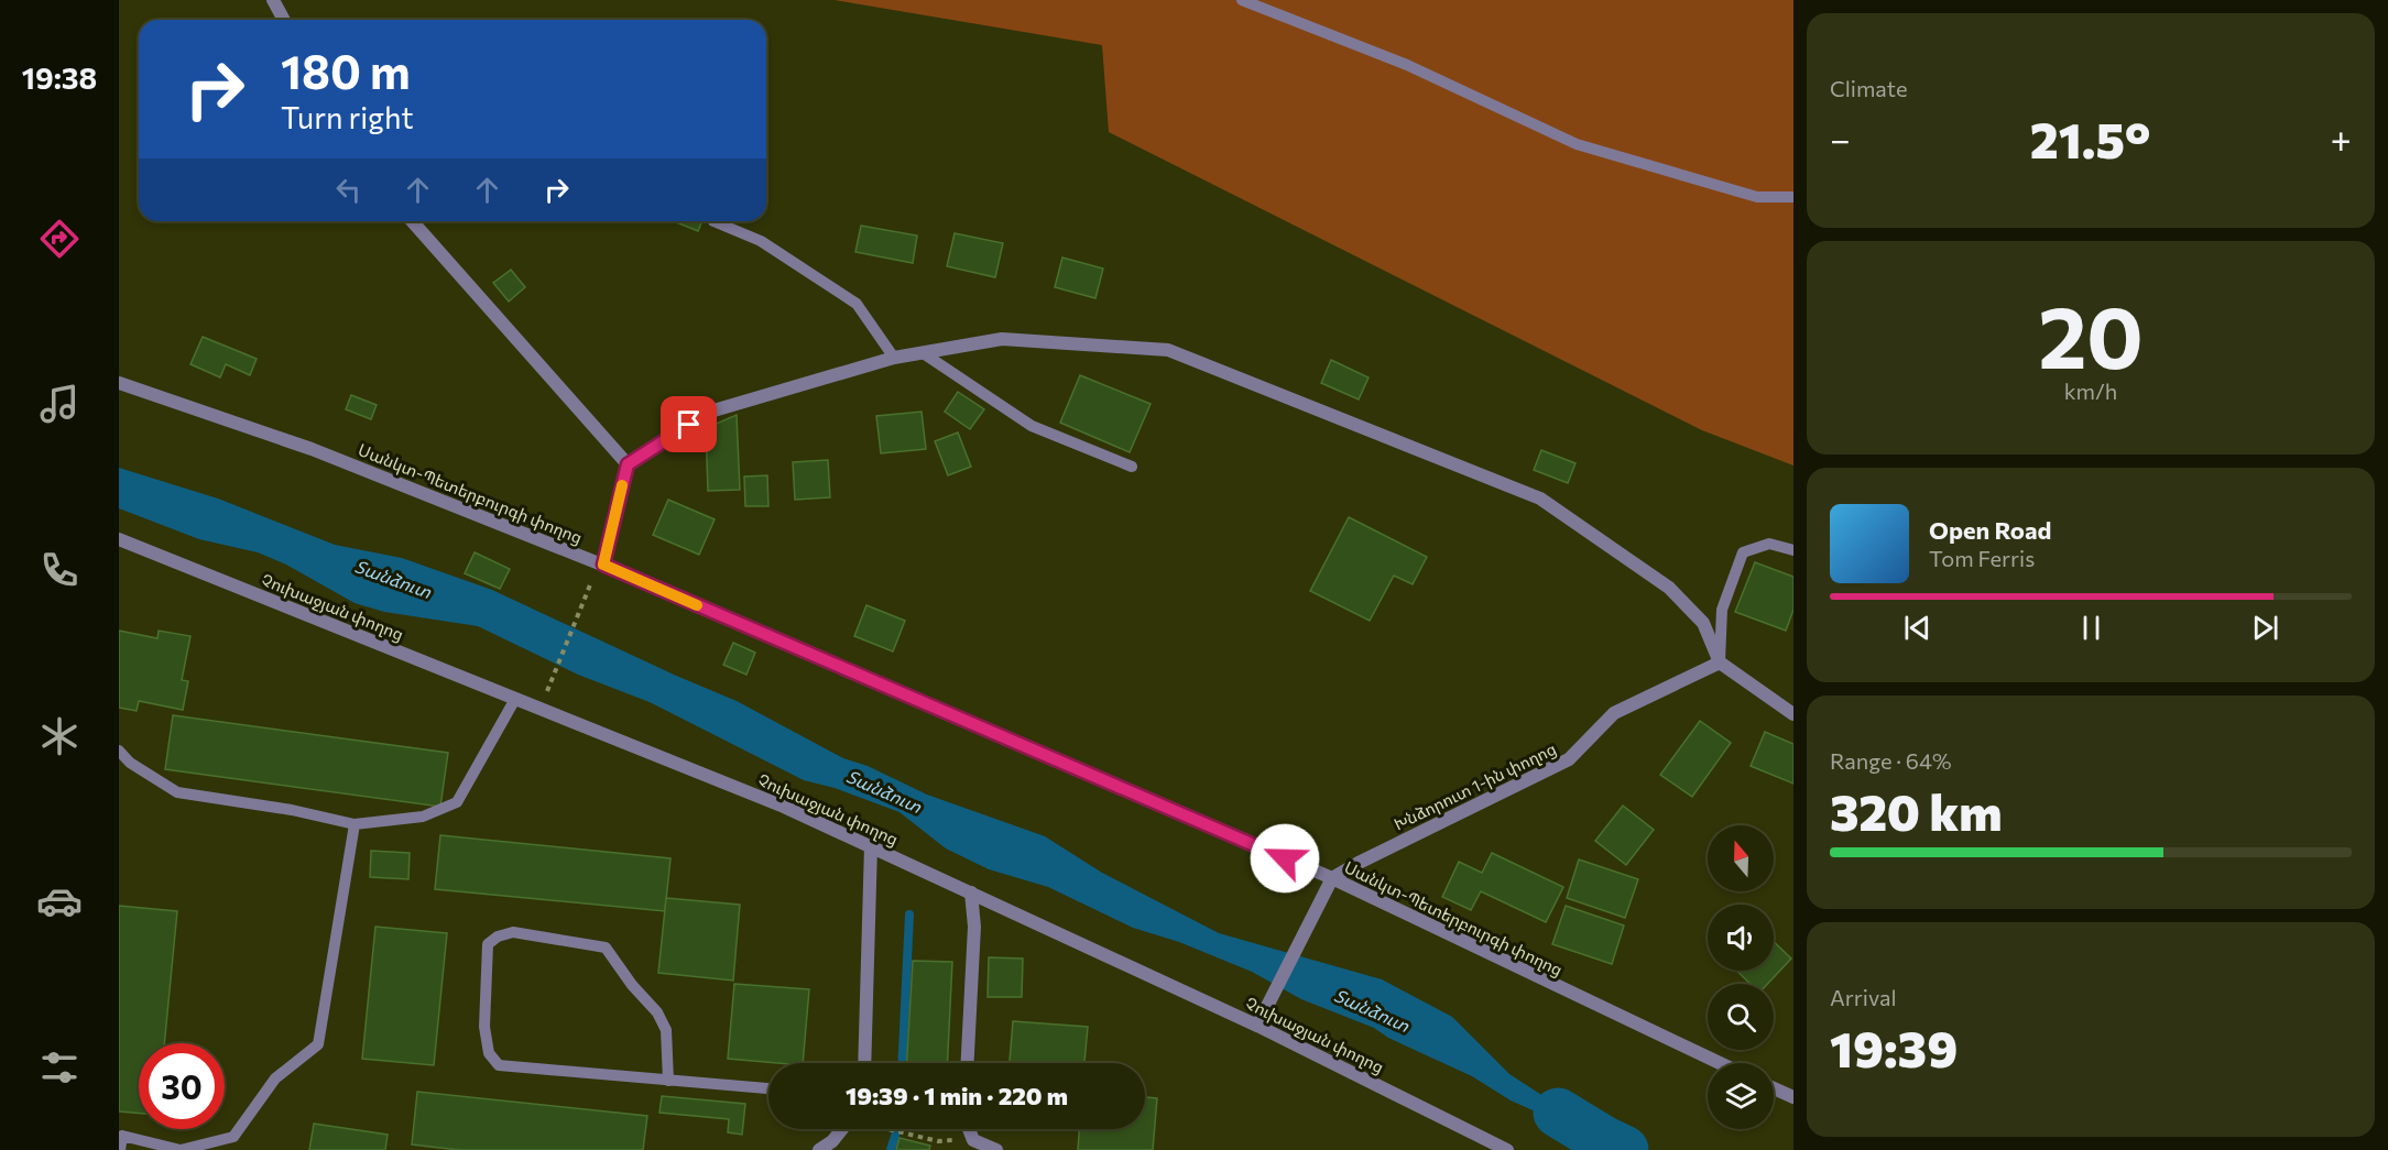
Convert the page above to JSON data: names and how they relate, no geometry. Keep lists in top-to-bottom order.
{
  "streets": {
    "street": ["Սանկտ-Պետերբուրգի փողոց", "Չուխաջյան փողոց", "Խնձորուտ 1-ին փողոց"]
  },
  "crossings": [
    ["Սանկտ-Պետերբուրգի փողոց", "Խնձորուտ 1-ին փողոց"]
  ],
  "water": ["Տանձուտ"],
  "north": "top",
  "page": {
    "tabs": "19:38",
    "tile": [
      "Climate",
      ["20", "km/h"],
      ["Range · 64%", "320 km"],
      ["Arrival", "19:39"]
    ],
    "turn": ["180 m", "Turn right"],
    "heat": ["−", "21.5°", "+"],
    "song": ["Open Road", "Tom Ferris"],
    "limit": "30",
    "trip": "19:39 · 1 min · 220 m"
  }
}
